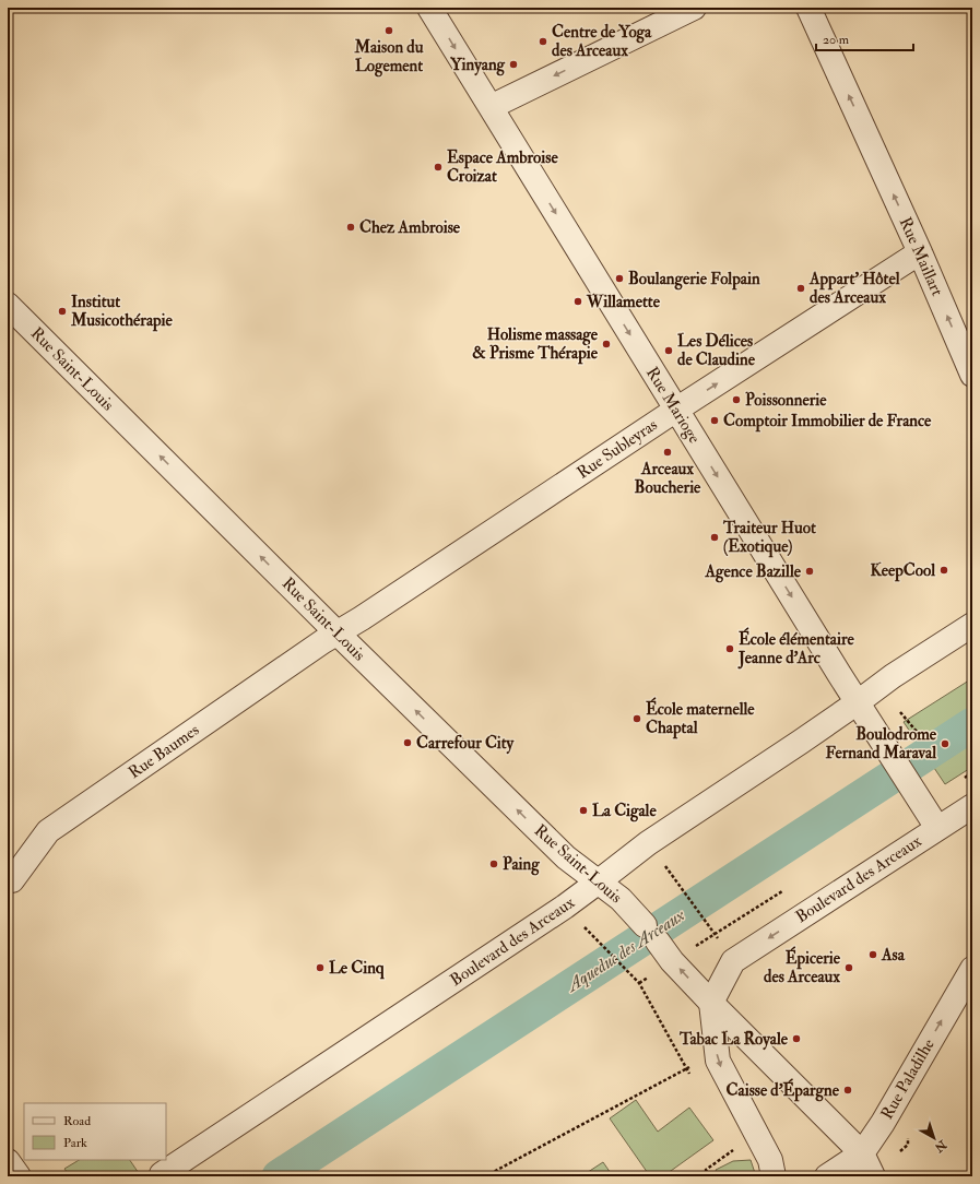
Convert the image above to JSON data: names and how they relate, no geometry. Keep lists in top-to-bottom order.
{
  "streets": {
    "street": [
      "Rue Maillart",
      "Rue Saint-Louis",
      "Rue Marioge",
      "Rue Subleyras",
      "Rue Baumes",
      "Boulevard des Arceaux",
      "Rue Paladilhe"
    ]
  },
  "crossings": [
    ["Rue Maillart", "Rue Subleyras"],
    ["Rue Saint-Louis", "Rue Subleyras"],
    ["Rue Saint-Louis", "Rue Baumes"],
    ["Rue Saint-Louis", "Boulevard des Arceaux"],
    ["Rue Saint-Louis", "Rue Paladilhe"],
    ["Rue Marioge", "Rue Subleyras"],
    ["Rue Marioge", "Boulevard des Arceaux"],
    ["Rue Subleyras", "Rue Baumes"]
  ],
  "one_way": [
    "Rue Maillart",
    "Rue Saint-Louis",
    "Rue Marioge",
    "Rue Subleyras",
    "Rue Paladilhe"
  ],
  "water": ["Aqueduc des Arceaux"],
  "places": [
    "Maison du Logement",
    "Centre de Yoga des Arceaux",
    "Yinyang",
    "Espace Ambroise Croizat",
    "Chez Ambroise",
    "Boulangerie Folpain",
    "Appart' Hôtel des Arceaux",
    "Willamette",
    "Institut Musicothérapie",
    "Holisme massage & Prisme Thérapie",
    "Les Délices de Claudine",
    "Poissonnerie",
    "Comptoir Immobilier de France",
    "Arceaux Boucherie",
    "Traiteur Huot (Exotique)",
    "KeepCool",
    "Agence Bazille",
    "École élémentaire Jeanne d'Arc",
    "École maternelle Chaptal",
    "Carrefour City",
    "Boulodrome Fernand Maraval",
    "La Cigale",
    "Paing",
    "Asa",
    "Le Cinq",
    "Épicerie des Arceaux",
    "Tabac La Royale",
    "Caisse d'Épargne"
  ],
  "legend": ["Road", "Park"],
  "scale_bar": "20 m",
  "north": "bottom right"
}
